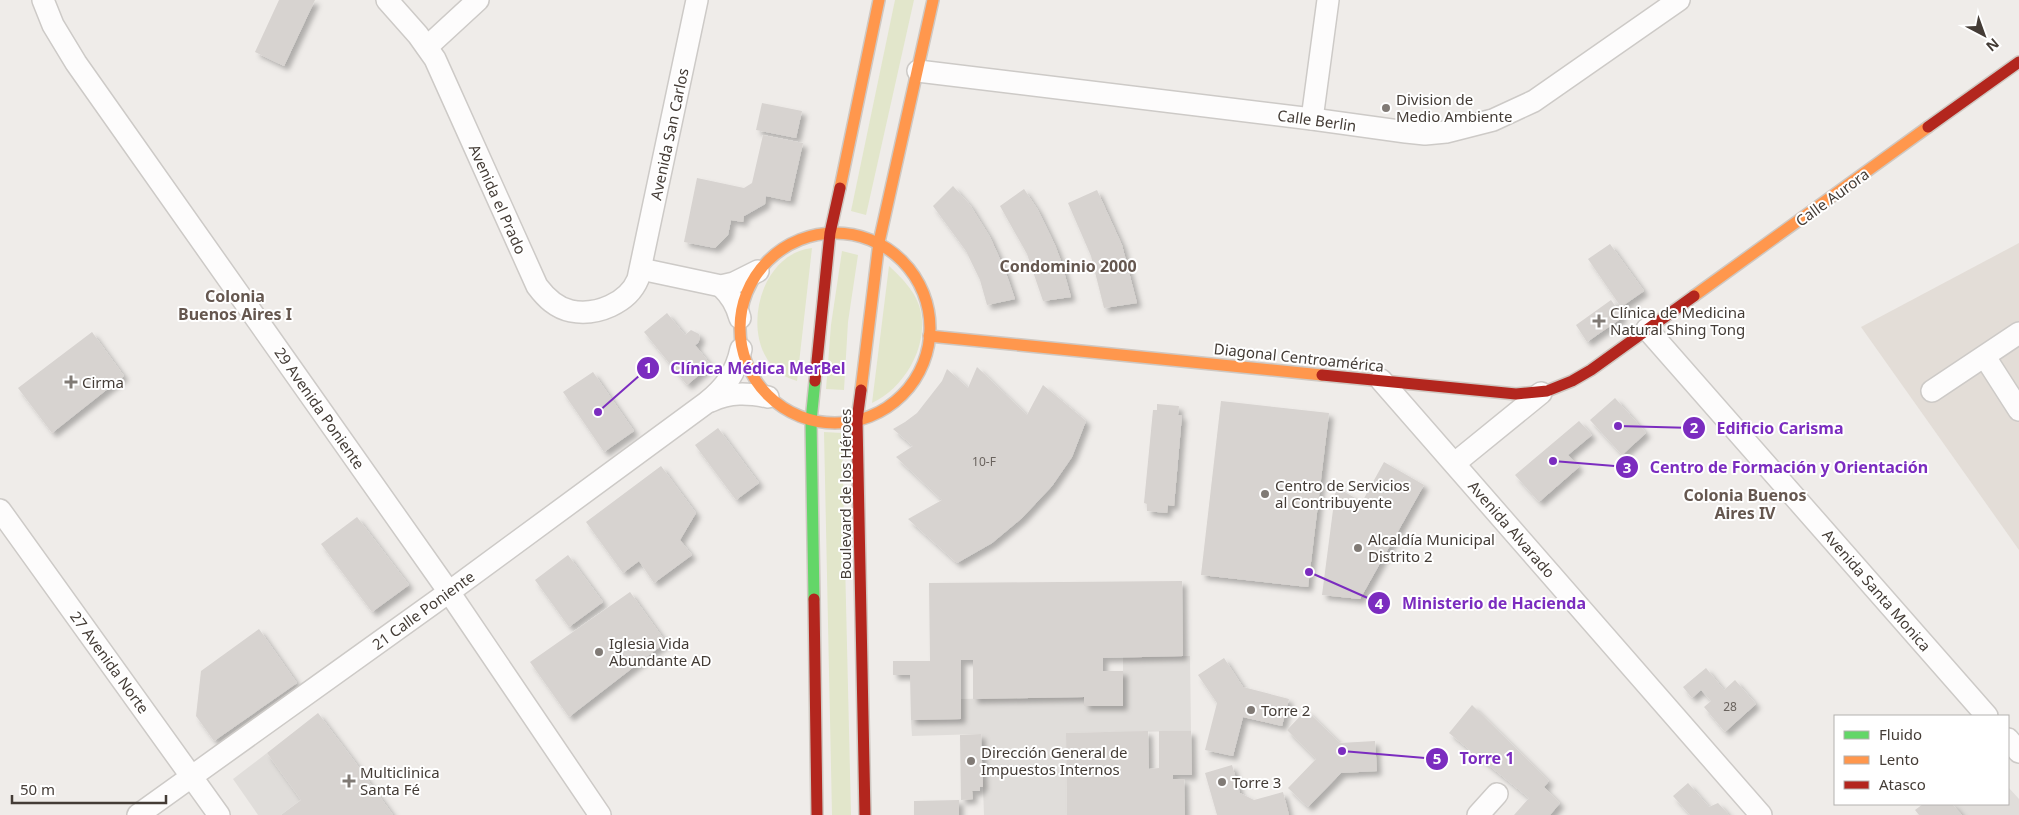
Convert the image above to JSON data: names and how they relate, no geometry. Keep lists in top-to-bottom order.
{
  "streets": {
    "main road": ["Calle Aurora", "Diagonal Centroamérica", "Boulevard de los Héroes"],
    "street": [
      "Calle Berlin",
      "Avenida San Carlos",
      "Avenida el Prado",
      "29 Avenida Poniente",
      "Avenida Alvarado",
      "Avenida Santa Monica",
      "21 Calle Poniente",
      "27 Avenida Norte"
    ]
  },
  "crossings": [
    ["Calle Berlin", "Boulevard de los Héroes"],
    ["Avenida San Carlos", "Avenida el Prado"],
    ["Calle Aurora", "Diagonal Centroamérica"],
    ["Calle Aurora", "Avenida Santa Monica"],
    ["Diagonal Centroamérica", "Avenida Alvarado"],
    ["Diagonal Centroamérica", "Avenida Santa Monica"],
    ["29 Avenida Poniente", "21 Calle Poniente"],
    ["21 Calle Poniente", "27 Avenida Norte"]
  ],
  "districts": ["Condominio 2000", "Colonia Buenos Aires I", "Colonia Buenos Aires IV"],
  "places": {
    "other": [
      "Division de Medio Ambiente",
      "Clínica Médica MerBel",
      "Edificio Carisma",
      "Centro de Formación y Orientación",
      "Centro de Servicios al Contribuyente",
      "Alcaldía Municipal Distrito 2",
      "Ministerio de Hacienda",
      "Iglesia Vida Abundante AD",
      "Torre 2",
      "Torre 1",
      "Dirección General de Impuestos Internos",
      "Torre 3"
    ],
    "health": ["Clínica de Medicina Natural Shing Tong", "Cirma", "Multiclinica Santa Fé"]
  },
  "house_numbers": ["10-F", "28"],
  "legend": ["Fluido", "Lento", "Atasco"],
  "scale_bar": "50 m",
  "north": "bottom right"
}
